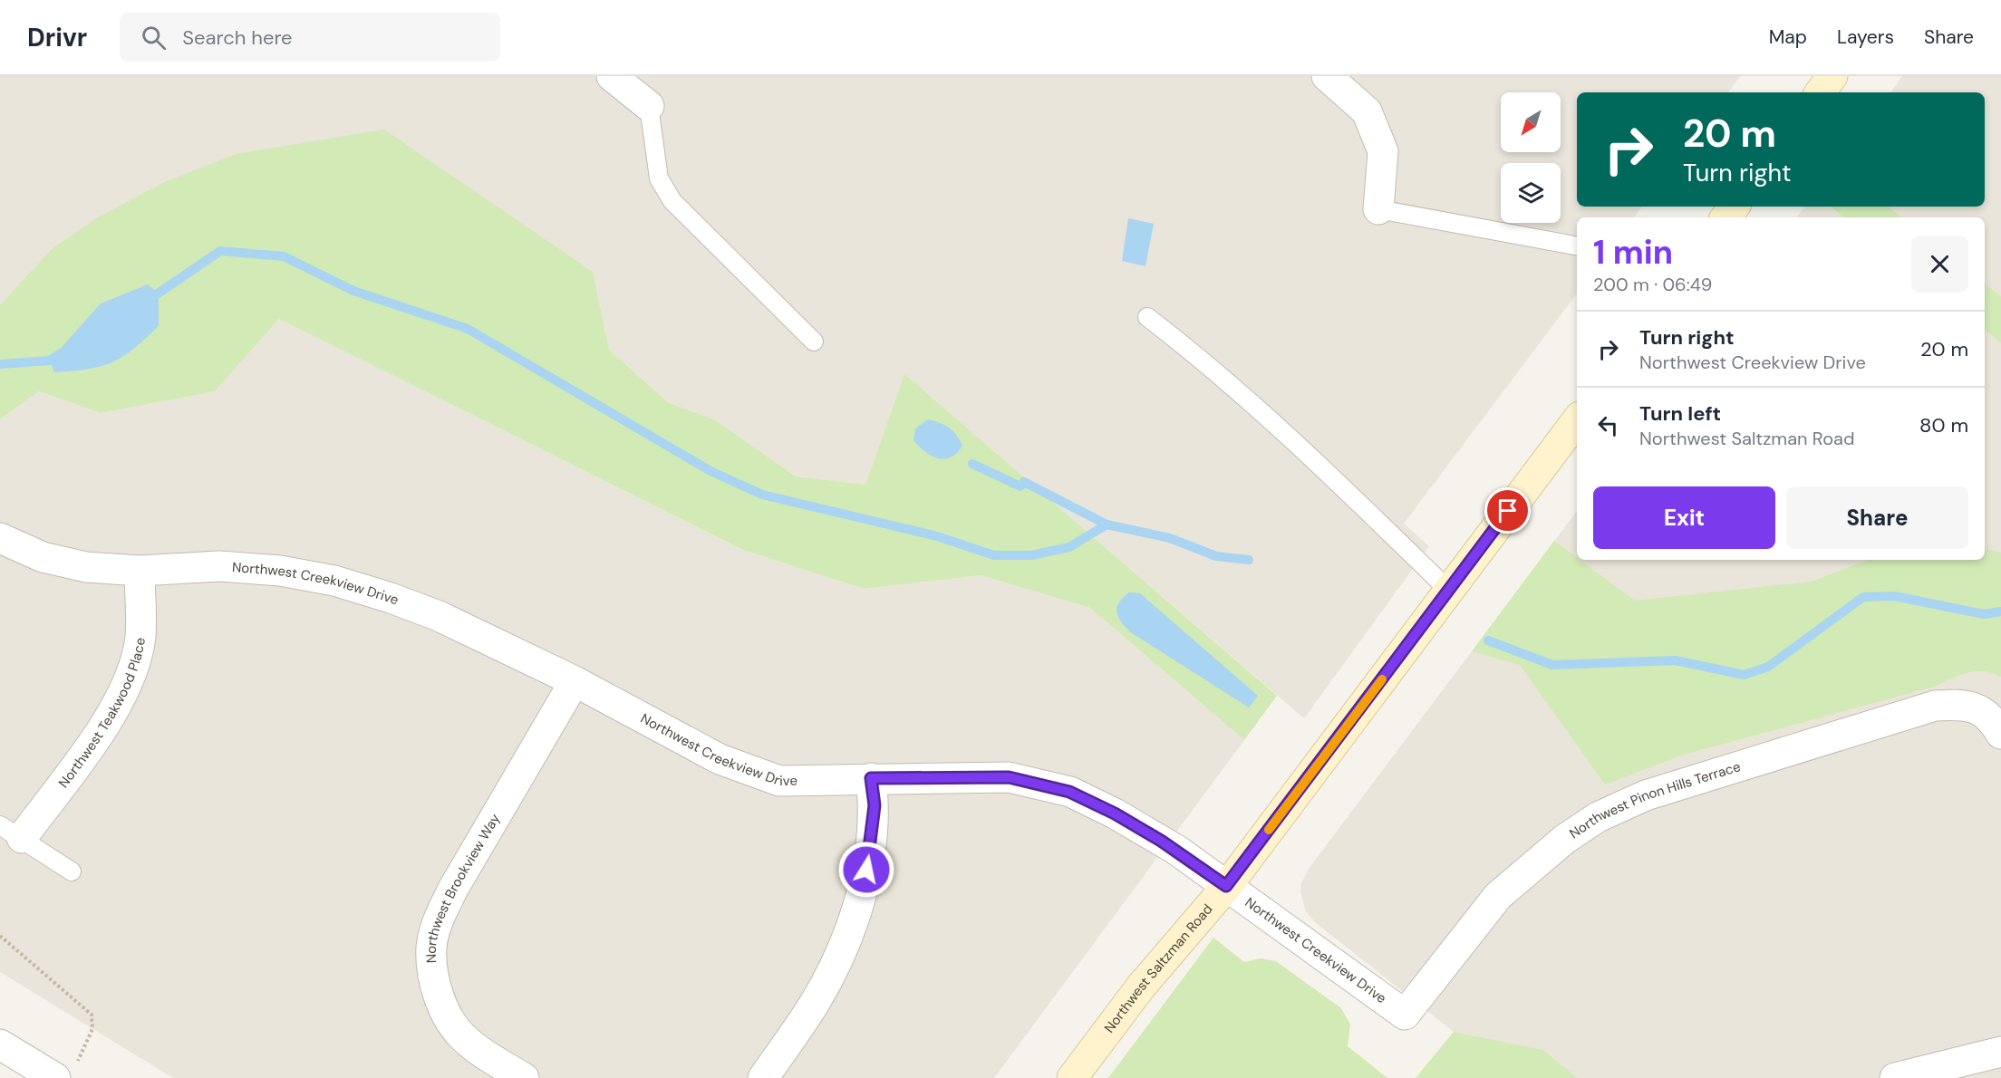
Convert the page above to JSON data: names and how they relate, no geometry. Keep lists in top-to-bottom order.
{
  "streets": {
    "main road": ["Northwest Saltzman Road"],
    "street": [
      "Northwest Creekview Drive",
      "Northwest Teakwood Place",
      "Northwest Pinon Hills Terrace",
      "Northwest Brookview Way"
    ]
  },
  "crossings": [
    ["Northwest Creekview Drive", "Northwest Teakwood Place"],
    ["Northwest Creekview Drive", "Northwest Pinon Hills Terrace"],
    ["Northwest Creekview Drive", "Northwest Brookview Way"],
    ["Northwest Creekview Drive", "Northwest Saltzman Road"]
  ],
  "north": "bottom left",
  "page": {
    "header": "Drivr",
    "search": "Search here",
    "nav": ["Map", "Layers", "Share"],
    "turn": ["20 m", "Turn right"],
    "heading": ["1 min", "200 m · 06:49"],
    "list": [
      {
        "name": "Turn right",
        "note": "Northwest Creekview Drive",
        "value": "20 m"
      },
      {
        "name": "Turn left",
        "note": "Northwest Saltzman Road",
        "value": "80 m"
      }
    ],
    "buttons": ["Exit", "Share"]
  }
}
